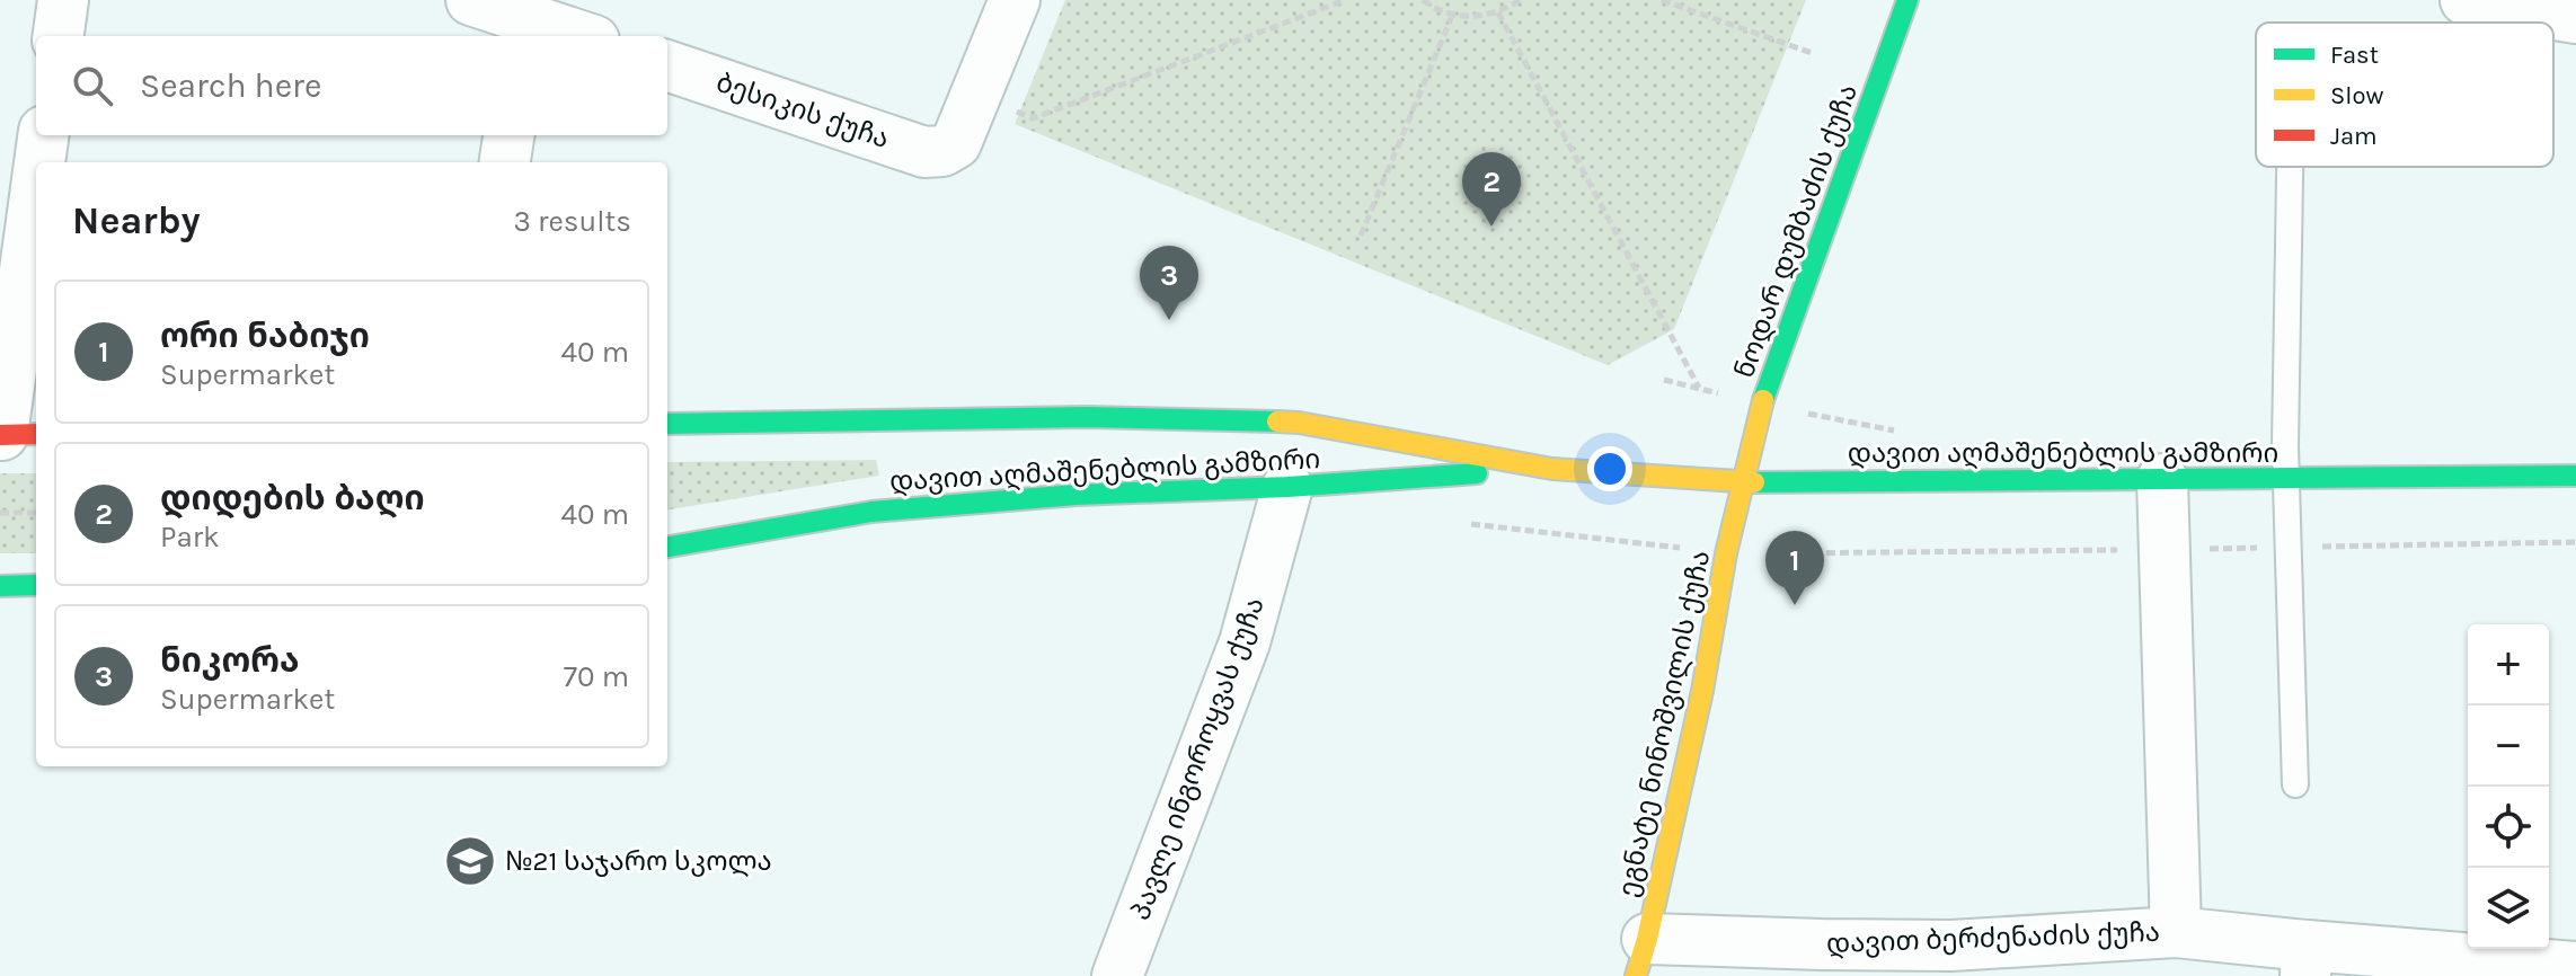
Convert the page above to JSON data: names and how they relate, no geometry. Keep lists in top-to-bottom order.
{
  "streets": {
    "main road": ["ნოდარ დუმბაძის ქუჩა", "დავით აღმაშენებლის გამზირი", "ეგნატე ნინოშვილის ქუჩა"],
    "street": ["ბესიკის ქუჩა", "პავლე ინგოროყვას ქუჩა", "დავით ბერძენაძის ქუჩა"]
  },
  "crossings": [
    ["ნოდარ დუმბაძის ქუჩა", "დავით აღმაშენებლის გამზირი"],
    ["ნოდარ დუმბაძის ქუჩა", "ეგნატე ნინოშვილის ქუჩა"],
    ["დავით აღმაშენებლის გამზირი", "ეგნატე ნინოშვილის ქუჩა"],
    ["დავით აღმაშენებლის გამზირი", "პავლე ინგოროყვას ქუჩა"],
    ["ეგნატე ნინოშვილის ქუჩა", "დავით ბერძენაძის ქუჩა"]
  ],
  "places": {
    "school or university": ["№21 საჯარო სკოლა"]
  },
  "legend": ["Fast", "Slow", "Jam"],
  "page": {
    "search": "Search here",
    "pins": ["2", "3", "1"],
    "heading": ["Nearby", "3 results"],
    "list": [
      {
        "mark": "1",
        "name": "ორი ნაბიჯი",
        "note": "Supermarket",
        "value": "40 m"
      },
      {
        "mark": "2",
        "name": "დიდების ბაღი",
        "note": "Park",
        "value": "40 m"
      },
      {
        "mark": "3",
        "name": "ნიკორა",
        "note": "Supermarket",
        "value": "70 m"
      }
    ],
    "map_buttons": ["+", "−"]
  }
}
